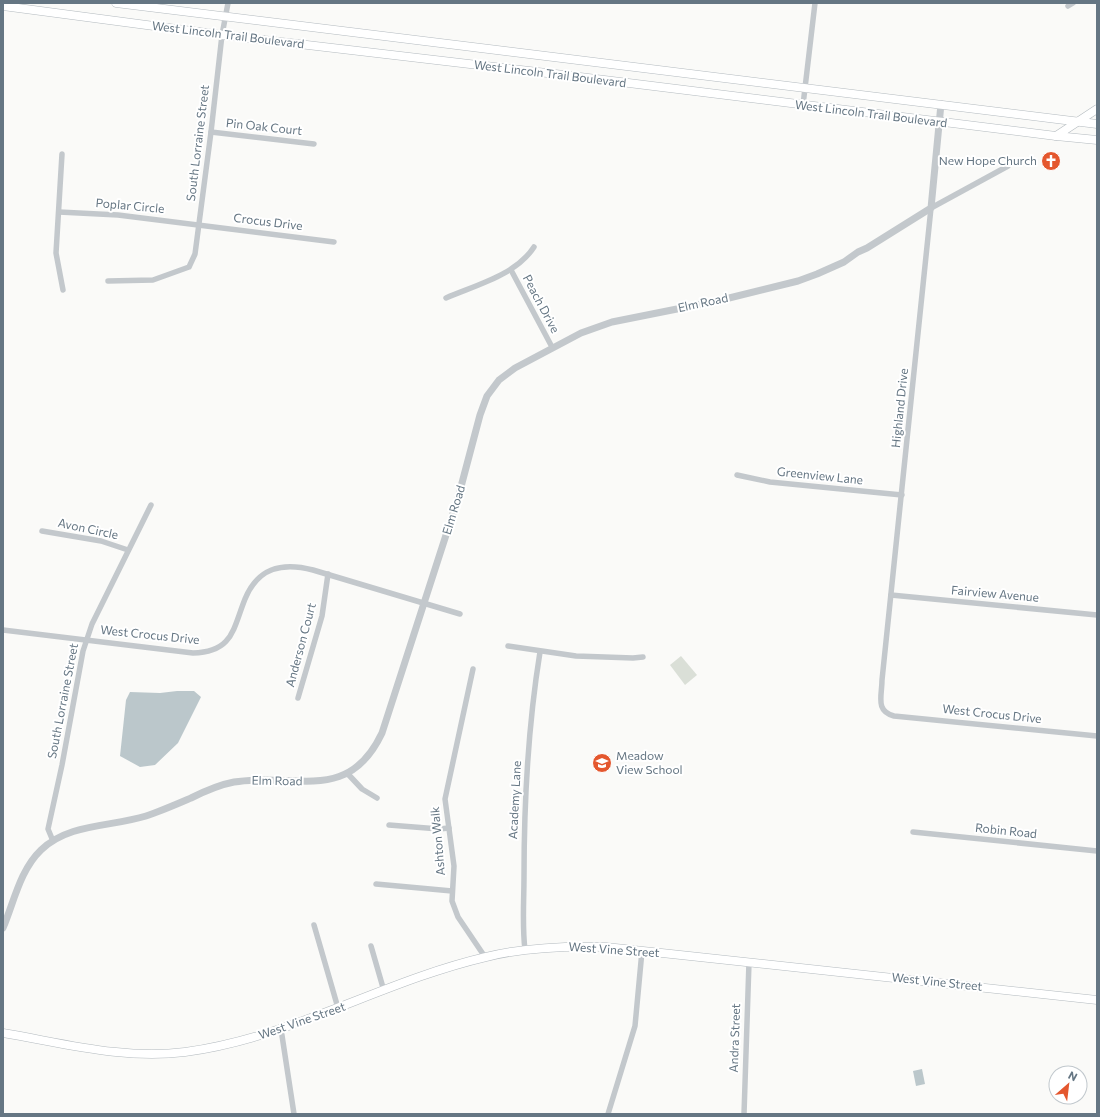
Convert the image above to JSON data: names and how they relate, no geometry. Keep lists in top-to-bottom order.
{
  "streets": {
    "main road": ["West Lincoln Trail Boulevard", "West Vine Street"],
    "street": [
      "Pin Oak Court",
      "South Lorraine Street",
      "Poplar Circle",
      "Crocus Drive",
      "Elm Road",
      "Peach Drive",
      "Highland Drive",
      "Greenview Lane",
      "Avon Circle",
      "Fairview Avenue",
      "West Crocus Drive",
      "Anderson Court",
      "Academy Lane",
      "Robin Road",
      "Ashton Walk",
      "Andra Street"
    ]
  },
  "crossings": [
    ["West Lincoln Trail Boulevard", "South Lorraine Street"],
    ["West Lincoln Trail Boulevard", "Highland Drive"],
    ["Pin Oak Court", "South Lorraine Street"],
    ["South Lorraine Street", "Poplar Circle"],
    ["South Lorraine Street", "Crocus Drive"],
    ["South Lorraine Street", "Elm Road"],
    ["South Lorraine Street", "Avon Circle"],
    ["South Lorraine Street", "West Crocus Drive"],
    ["Poplar Circle", "Crocus Drive"],
    ["Elm Road", "Peach Drive"],
    ["Elm Road", "Highland Drive"],
    ["Elm Road", "West Crocus Drive"],
    ["Highland Drive", "Greenview Lane"],
    ["Highland Drive", "Fairview Avenue"],
    ["Highland Drive", "West Crocus Drive"],
    ["West Crocus Drive", "Anderson Court"],
    ["Academy Lane", "West Vine Street"],
    ["Ashton Walk", "West Vine Street"],
    ["West Vine Street", "Andra Street"]
  ],
  "places": {
    "church": ["New Hope Church"],
    "school or university": ["Meadow View School"]
  },
  "north": "top right"
}
